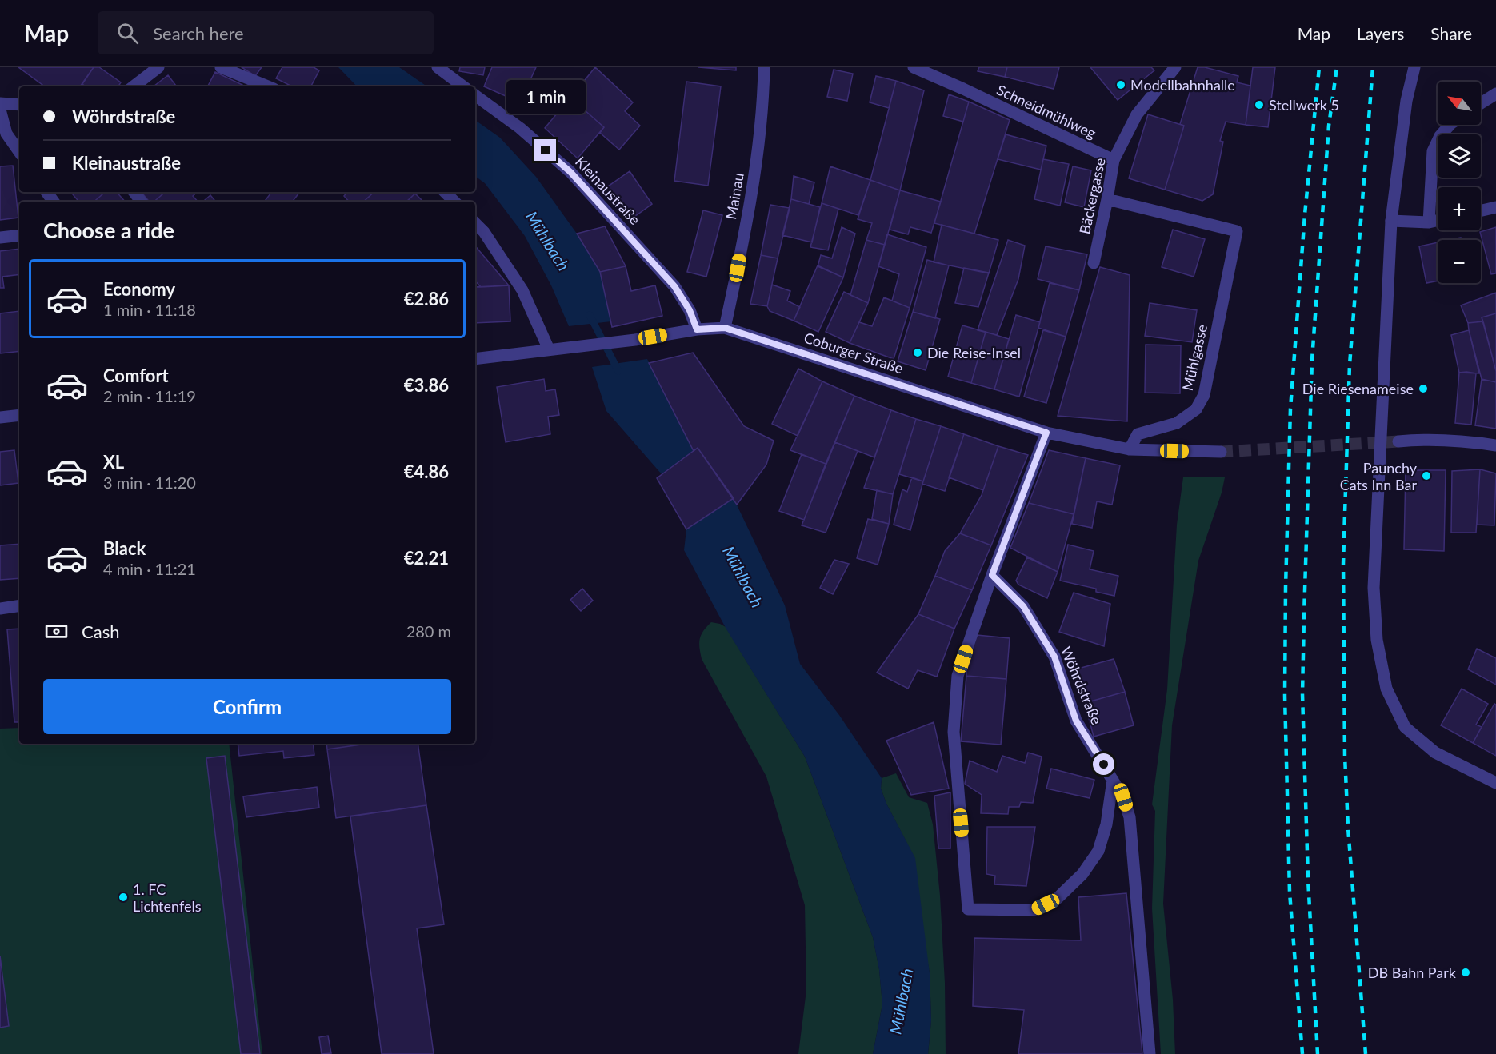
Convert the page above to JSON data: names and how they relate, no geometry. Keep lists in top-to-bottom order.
{
  "streets": {
    "street": [
      "Schneidmühlweg",
      "Kleinaustraße",
      "Mainau",
      "Bäckergasse",
      "Coburger Straße",
      "Mühlgasse",
      "Wöhrdstraße"
    ]
  },
  "crossings": [
    ["Schneidmühlweg", "Bäckergasse"],
    ["Kleinaustraße", "Coburger Straße"],
    ["Mainau", "Coburger Straße"],
    ["Bäckergasse", "Mühlgasse"],
    ["Coburger Straße", "Mühlgasse"]
  ],
  "water": ["Mühlbach"],
  "places": [
    "Modellbahnhalle",
    "Stellwerk 5",
    "Die Reise-Insel",
    "Die Riesenameise",
    "Paunchy Cats Inn Bar",
    "1. FC Lichtenfels",
    "DB Bahn Park"
  ],
  "north": "top left",
  "page": {
    "header": "Map",
    "search": "Search here",
    "nav": ["Map", "Layers", "Share"],
    "bubble": "1 min",
    "map_buttons": ["+", "−"],
    "banner": ["Wöhrdstraße", "Kleinaustraße"],
    "heading": "Choose a ride",
    "list": [
      {
        "name": "Economy",
        "note": "1 min · 11:18",
        "value": "€2.86"
      },
      {
        "name": "Comfort",
        "note": "2 min · 11:19",
        "value": "€3.86"
      },
      {
        "name": "XL",
        "note": "3 min · 11:20",
        "value": "€4.86"
      },
      {
        "name": "Black",
        "note": "4 min · 11:21",
        "value": "€2.21"
      }
    ],
    "pay": ["Cash", "280 m"],
    "buttons": "Confirm"
  }
}
